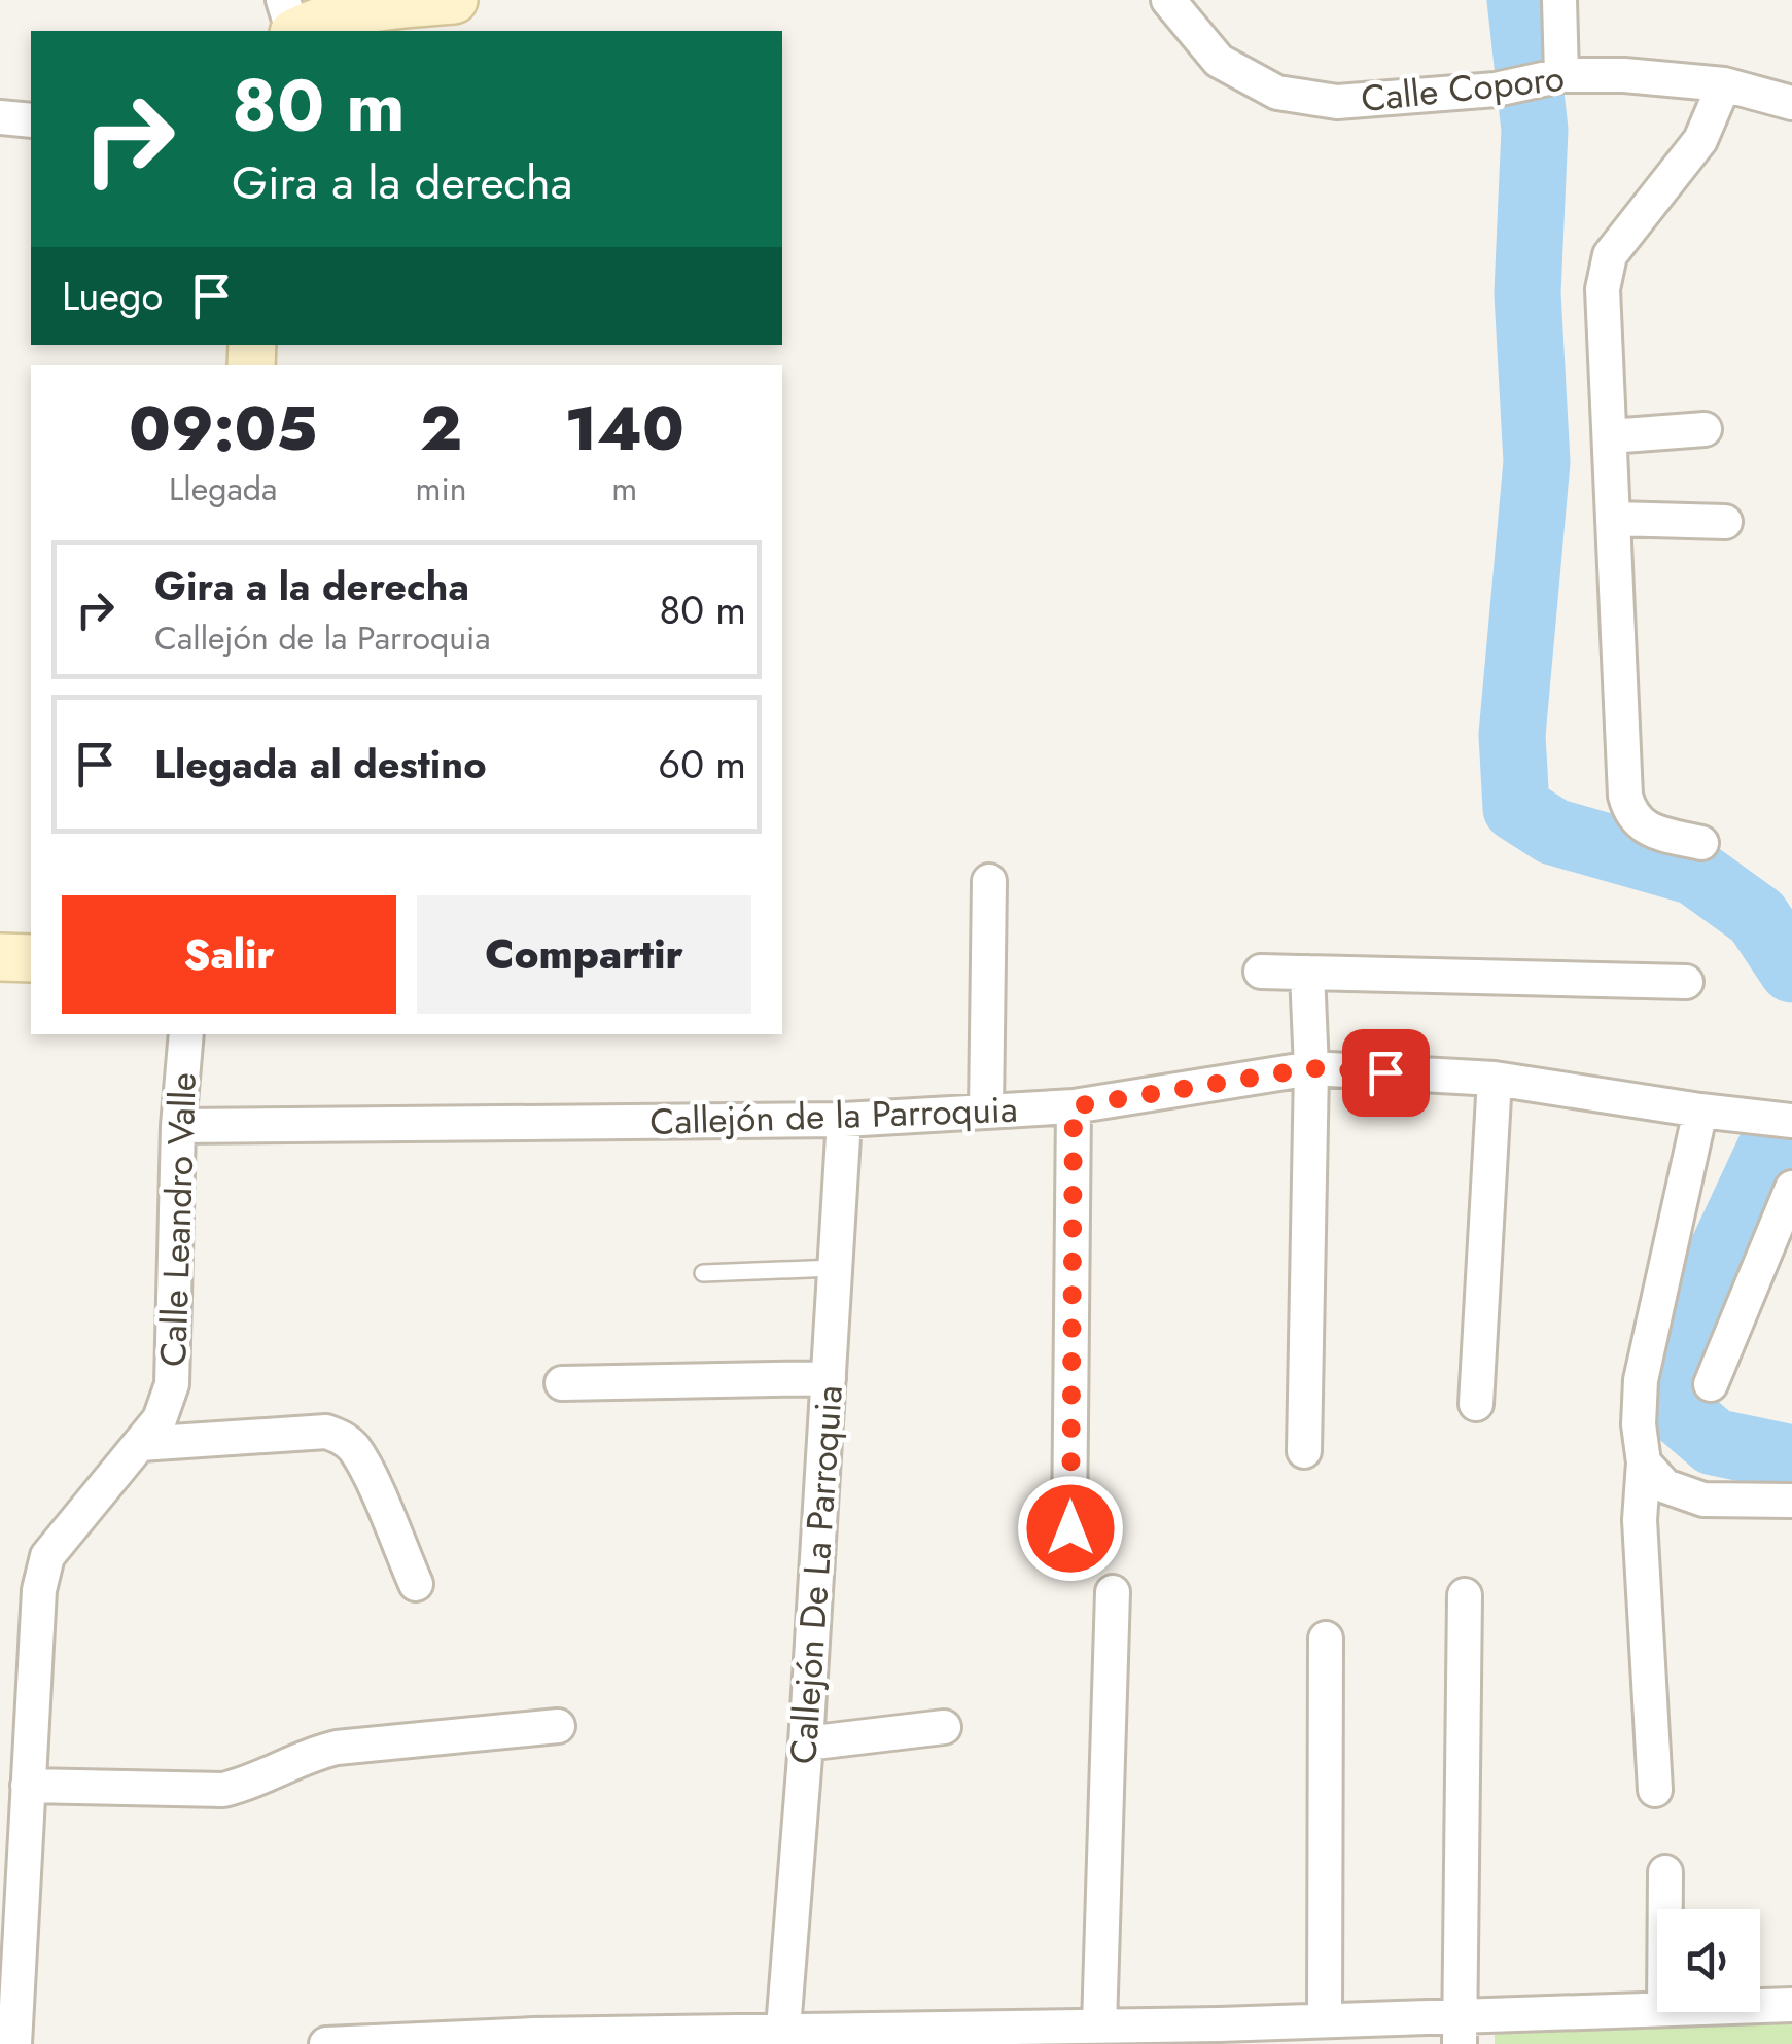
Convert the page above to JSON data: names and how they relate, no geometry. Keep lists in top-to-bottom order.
{
  "streets": {
    "street": [
      "Calle Coporo",
      "Callejón de la Parroquia",
      "Calle Leandro Valle",
      "Callejón De La Parroquia"
    ]
  },
  "crossings": [
    ["Callejón de la Parroquia", "Calle Leandro Valle"],
    ["Callejón de la Parroquia", "Callejón De La Parroquia"]
  ],
  "page": {
    "turn": ["80 m", "Gira a la derecha"],
    "then": "Luego",
    "eta": [
      "09:05",
      "Llegada",
      "2",
      "min",
      "140",
      "m"
    ],
    "list": [
      {
        "name": "Gira a la derecha",
        "note": "Callejón de la Parroquia",
        "value": "80 m"
      },
      {
        "name": "Llegada al destino",
        "value": "60 m"
      }
    ],
    "buttons": ["Salir", "Compartir"]
  }
}
